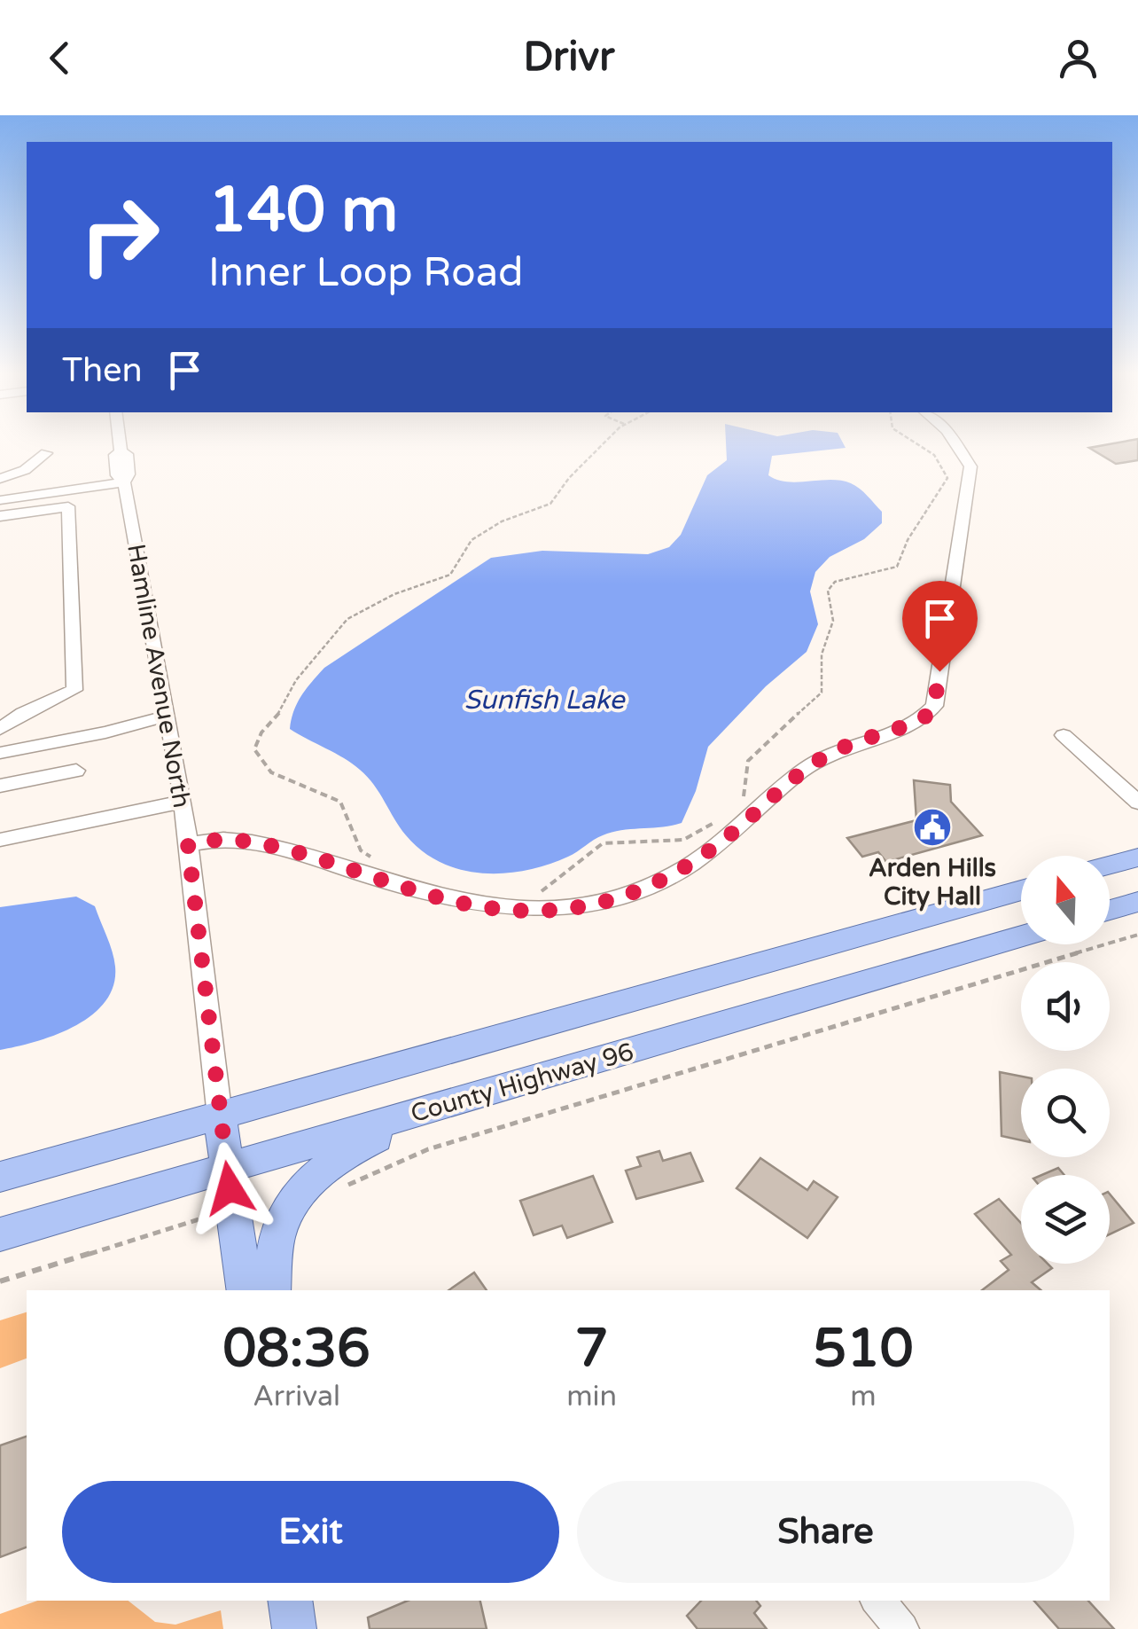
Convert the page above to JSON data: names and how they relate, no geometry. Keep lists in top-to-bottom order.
{
  "streets": {
    "main road": ["Hamline Avenue North", "County Highway 96"]
  },
  "crossings": [
    ["Hamline Avenue North", "County Highway 96"]
  ],
  "water": ["Sunfish Lake"],
  "places": {
    "public building": ["Arden Hills City Hall"]
  },
  "north": "top",
  "page": {
    "header": "Drivr",
    "turn": ["140 m", "Inner Loop Road"],
    "then": "Then",
    "eta": [
      "08:36",
      "Arrival",
      "7",
      "min",
      "510",
      "m"
    ],
    "buttons": ["Exit", "Share"]
  }
}
